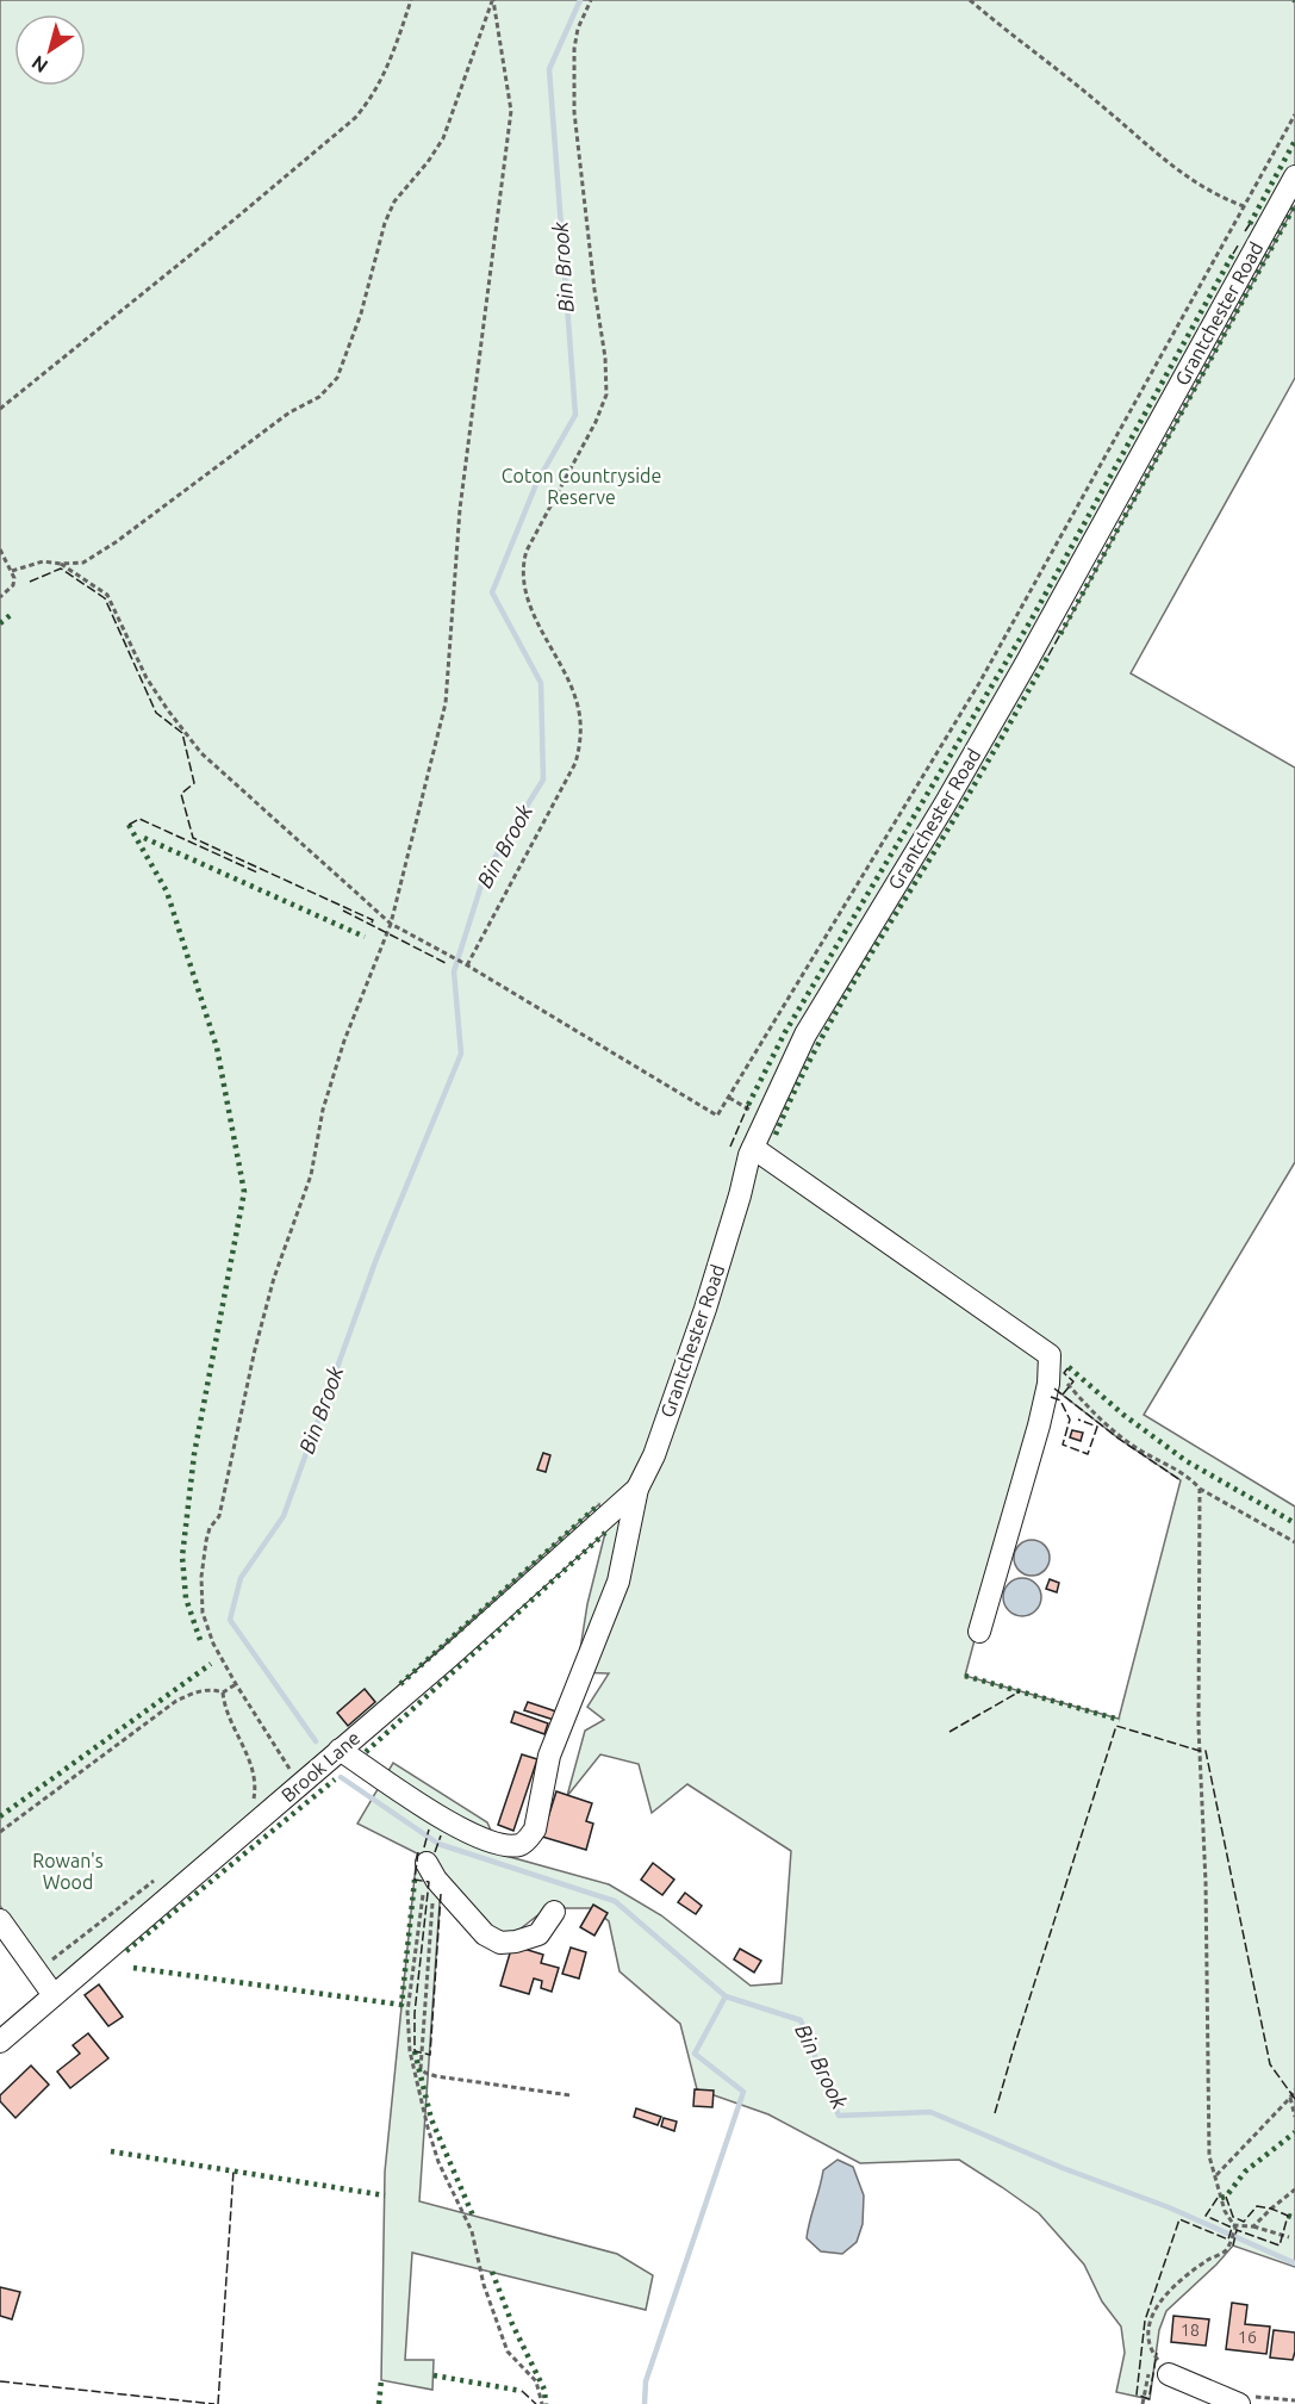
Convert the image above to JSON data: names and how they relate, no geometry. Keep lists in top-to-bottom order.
{
  "streets": {
    "street": ["Grantchester Road", "Brook Lane"]
  },
  "crossings": [
    ["Grantchester Road", "Brook Lane"]
  ],
  "water": ["Bin Brook"],
  "parks": ["Coton Countryside Reserve", "Rowan's Wood"],
  "house_numbers": ["18", "16"],
  "north": "bottom left"
}
